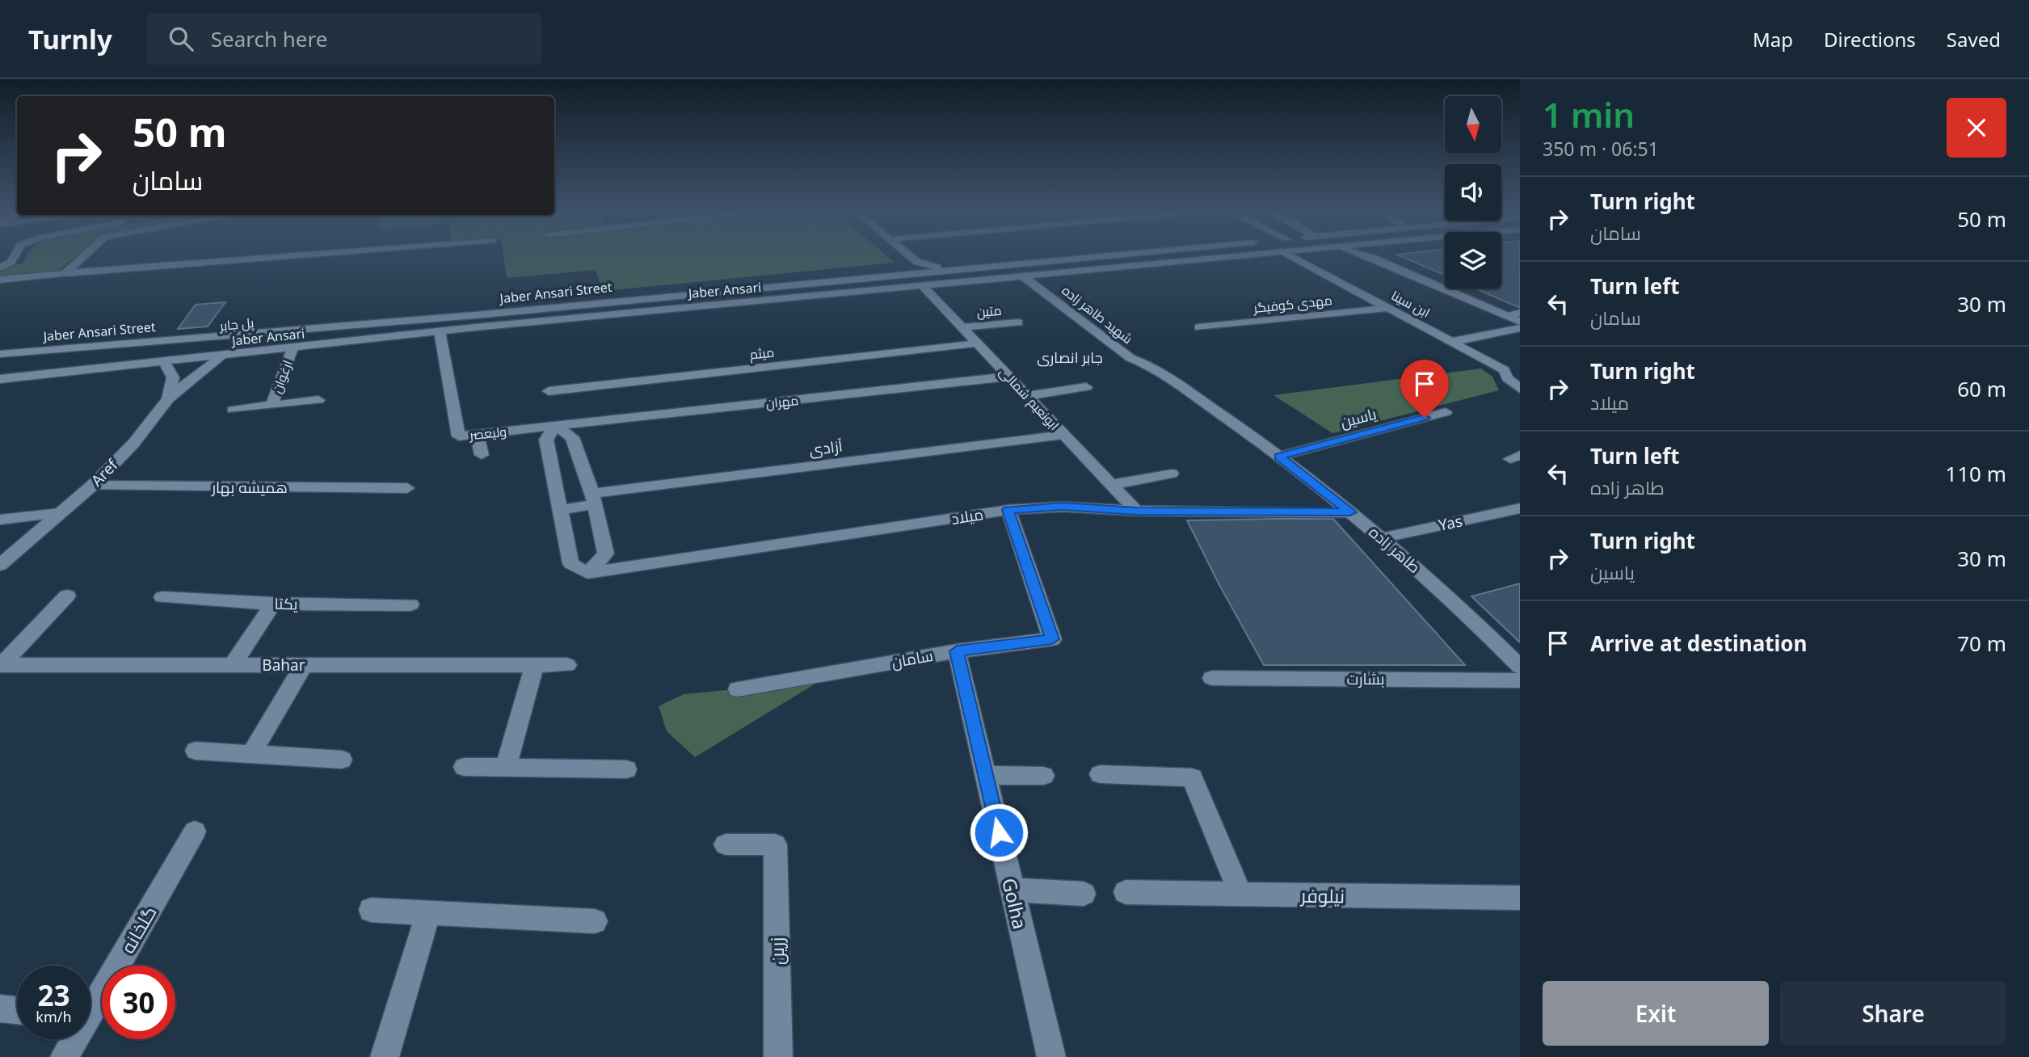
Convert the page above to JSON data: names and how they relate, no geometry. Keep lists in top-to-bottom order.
{
  "streets": {
    "street": [
      "Jaber Ansari",
      "Jaber Ansari Street",
      "مهدی کوفیگر",
      "ابن سینا",
      "متین",
      "شهید طاهر زاده",
      "پل جابر",
      "میثم",
      "ارغوان",
      "ابونعیم شمالی",
      "مهران",
      "یاسین",
      "ولیعصر",
      "آزادی",
      "Aref",
      "همیشه بهار",
      "میلاد",
      "Yas",
      "طاهر زاده",
      "یکتا",
      "سامان",
      "Bahar",
      "بشارت",
      "نیلوفر",
      "Golha",
      "گلخانه",
      "زرین"
    ]
  },
  "crossings": [
    ["Jaber Ansari", "Jaber Ansari Street"],
    ["Jaber Ansari", "شهید طاهر زاده"],
    ["Jaber Ansari", "پل جابر"],
    ["Jaber Ansari", "ارغوان"],
    ["Jaber Ansari", "ابونعیم شمالی"],
    ["Jaber Ansari", "ولیعصر"],
    ["Jaber Ansari", "Aref"],
    ["Jaber Ansari Street", "شهید طاهر زاده"],
    ["Jaber Ansari Street", "پل جابر"],
    ["مهدی کوفیگر", "ابن سینا"],
    ["متین", "ابونعیم شمالی"],
    ["شهید طاهر زاده", "طاهر زاده"],
    ["میثم", "ابونعیم شمالی"],
    ["ابونعیم شمالی", "مهران"],
    ["ابونعیم شمالی", "آزادی"],
    ["ابونعیم شمالی", "میلاد"],
    ["مهران", "ولیعصر"],
    ["یاسین", "طاهر زاده"],
    ["Aref", "همیشه بهار"],
    ["میلاد", "طاهر زاده"],
    ["میلاد", "سامان"],
    ["Yas", "طاهر زاده"],
    ["سامان", "Golha"]
  ],
  "districts": ["جابر انصاری"],
  "north": "bottom",
  "page": {
    "header": "Turnly",
    "search": "Search here",
    "nav": ["Map", "Directions", "Saved"],
    "heading": ["1 min", "350 m · 06:51"],
    "turn": ["50 m", "سامان"],
    "list": [
      {
        "name": "Turn right",
        "note": "سامان",
        "value": "50 m"
      },
      {
        "name": "Turn left",
        "note": "سامان",
        "value": "30 m"
      },
      {
        "name": "Turn right",
        "note": "میلاد",
        "value": "60 m"
      },
      {
        "name": "Turn left",
        "note": "طاهر زاده",
        "value": "110 m"
      },
      {
        "name": "Turn right",
        "note": "یاسین",
        "value": "30 m"
      },
      {
        "name": "Arrive at destination",
        "value": "70 m"
      }
    ],
    "speed": "23 km/h",
    "limit": "30",
    "buttons": ["Exit", "Share"]
  }
}
